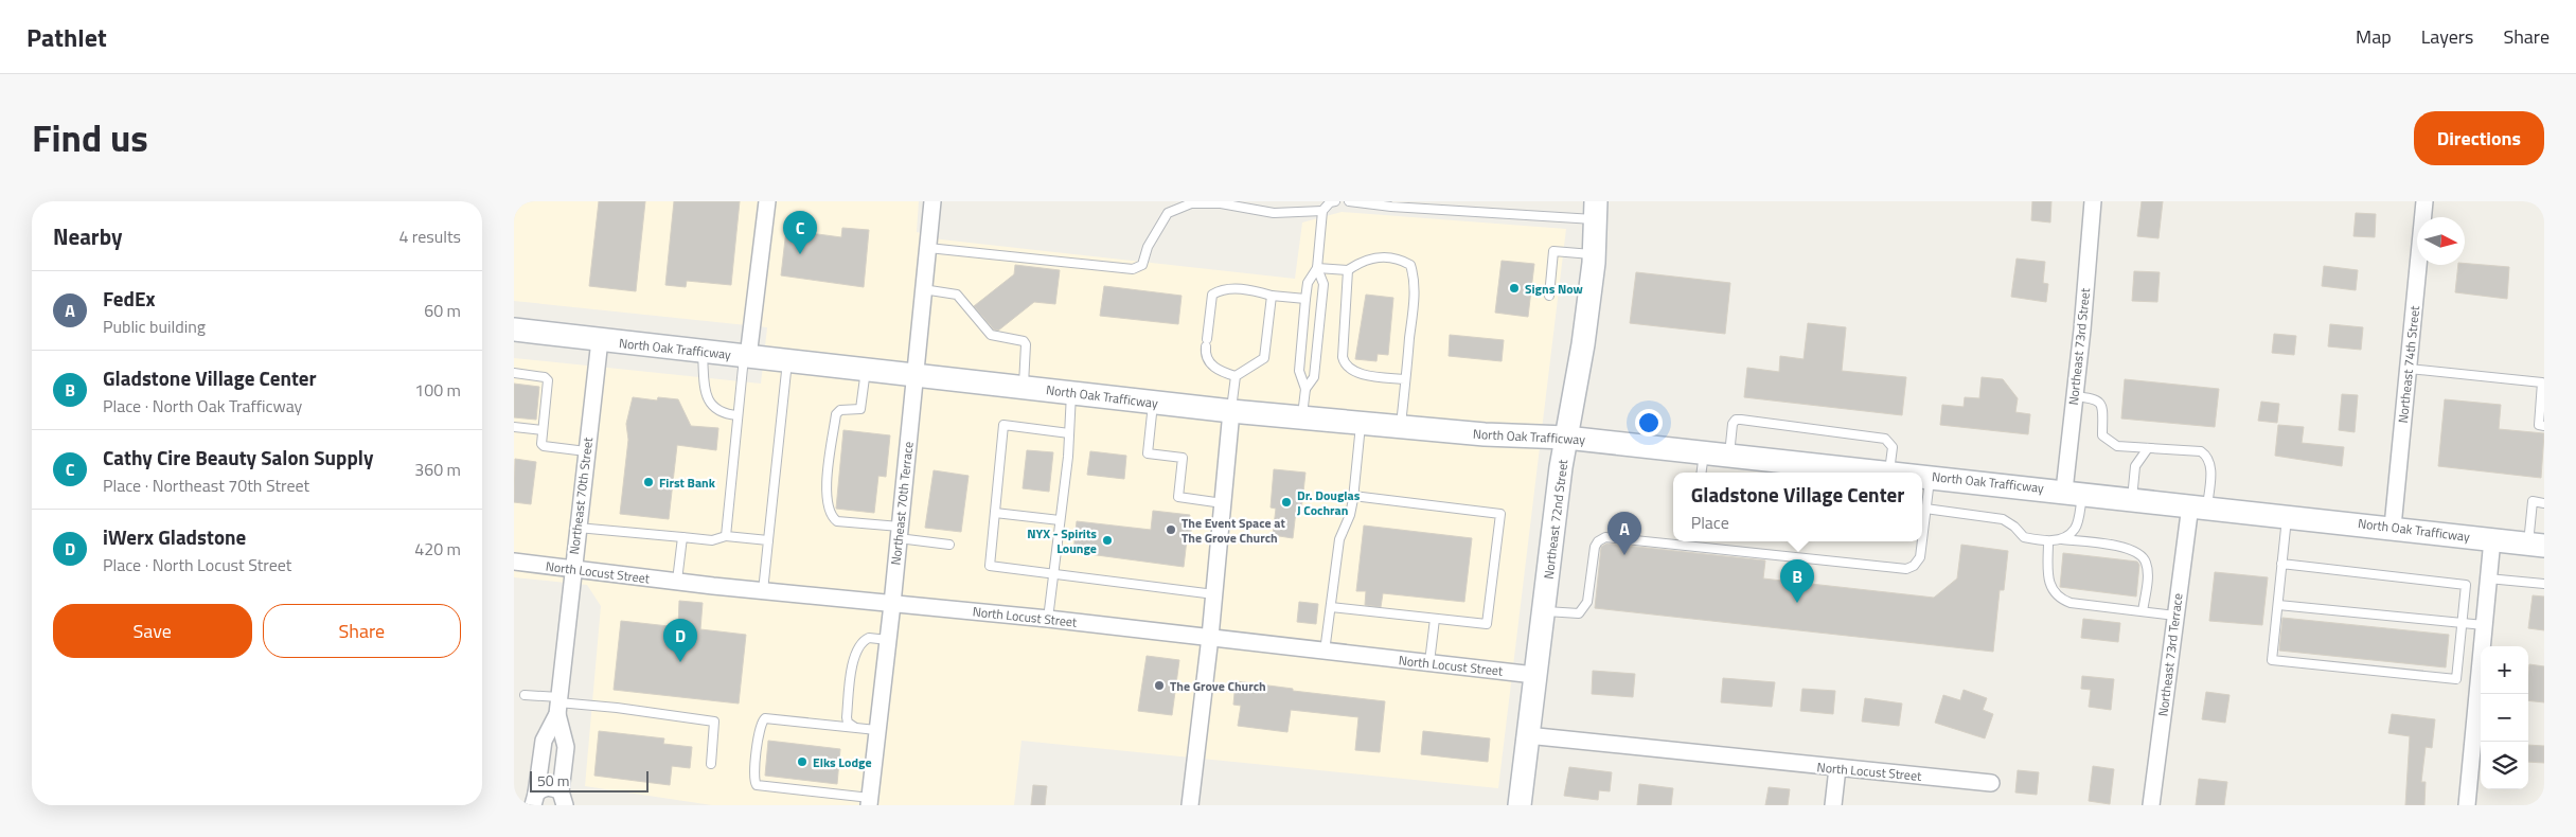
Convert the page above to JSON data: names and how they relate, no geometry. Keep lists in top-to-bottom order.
{
  "streets": {
    "main road": ["North Oak Trafficway", "Northeast 72nd Street"],
    "street": [
      "Northeast 73rd Street",
      "Northeast 74th Street",
      "Northeast 70th Street",
      "Northeast 70th Terrace",
      "North Locust Street",
      "Northeast 73rd Terrace"
    ]
  },
  "crossings": [
    ["Northeast 73rd Street", "North Oak Trafficway"],
    ["North Oak Trafficway", "Northeast 74th Street"],
    ["North Oak Trafficway", "Northeast 70th Street"],
    ["North Oak Trafficway", "Northeast 70th Terrace"],
    ["North Oak Trafficway", "Northeast 72nd Street"],
    ["North Oak Trafficway", "Northeast 73rd Terrace"],
    ["Northeast 70th Street", "North Locust Street"],
    ["Northeast 70th Terrace", "North Locust Street"],
    ["Northeast 72nd Street", "North Locust Street"]
  ],
  "places": [
    "Signs Now",
    "First Bank",
    "Dr. Douglas J Cochran",
    "The Event Space at The Grove Church",
    "NYX - Spirits Lounge",
    "The Grove Church",
    "Elks Lodge"
  ],
  "scale_bar": "50 m",
  "north": "right",
  "page": {
    "header": "Pathlet",
    "nav": ["Map", "Layers", "Share"],
    "title": "Find us",
    "buttons": [
      "Directions",
      ["Save", "Share"]
    ],
    "heading": ["Nearby", "4 results"],
    "pins": [
      "C",
      "A",
      "B",
      "D"
    ],
    "list": [
      {
        "mark": "A",
        "name": "FedEx",
        "note": "Public building",
        "value": "60 m"
      },
      {
        "mark": "B",
        "name": "Gladstone Village Center",
        "note": "Place · North Oak Trafficway",
        "value": "100 m"
      },
      {
        "mark": "C",
        "name": "Cathy Cire Beauty Salon Supply",
        "note": "Place · Northeast 70th Street",
        "value": "360 m"
      },
      {
        "mark": "D",
        "name": "iWerx Gladstone",
        "note": "Place · North Locust Street",
        "value": "420 m"
      }
    ],
    "popup": ["Gladstone Village Center", "Place"],
    "map_buttons": ["+", "−"],
    "scale": "50 m"
  }
}
